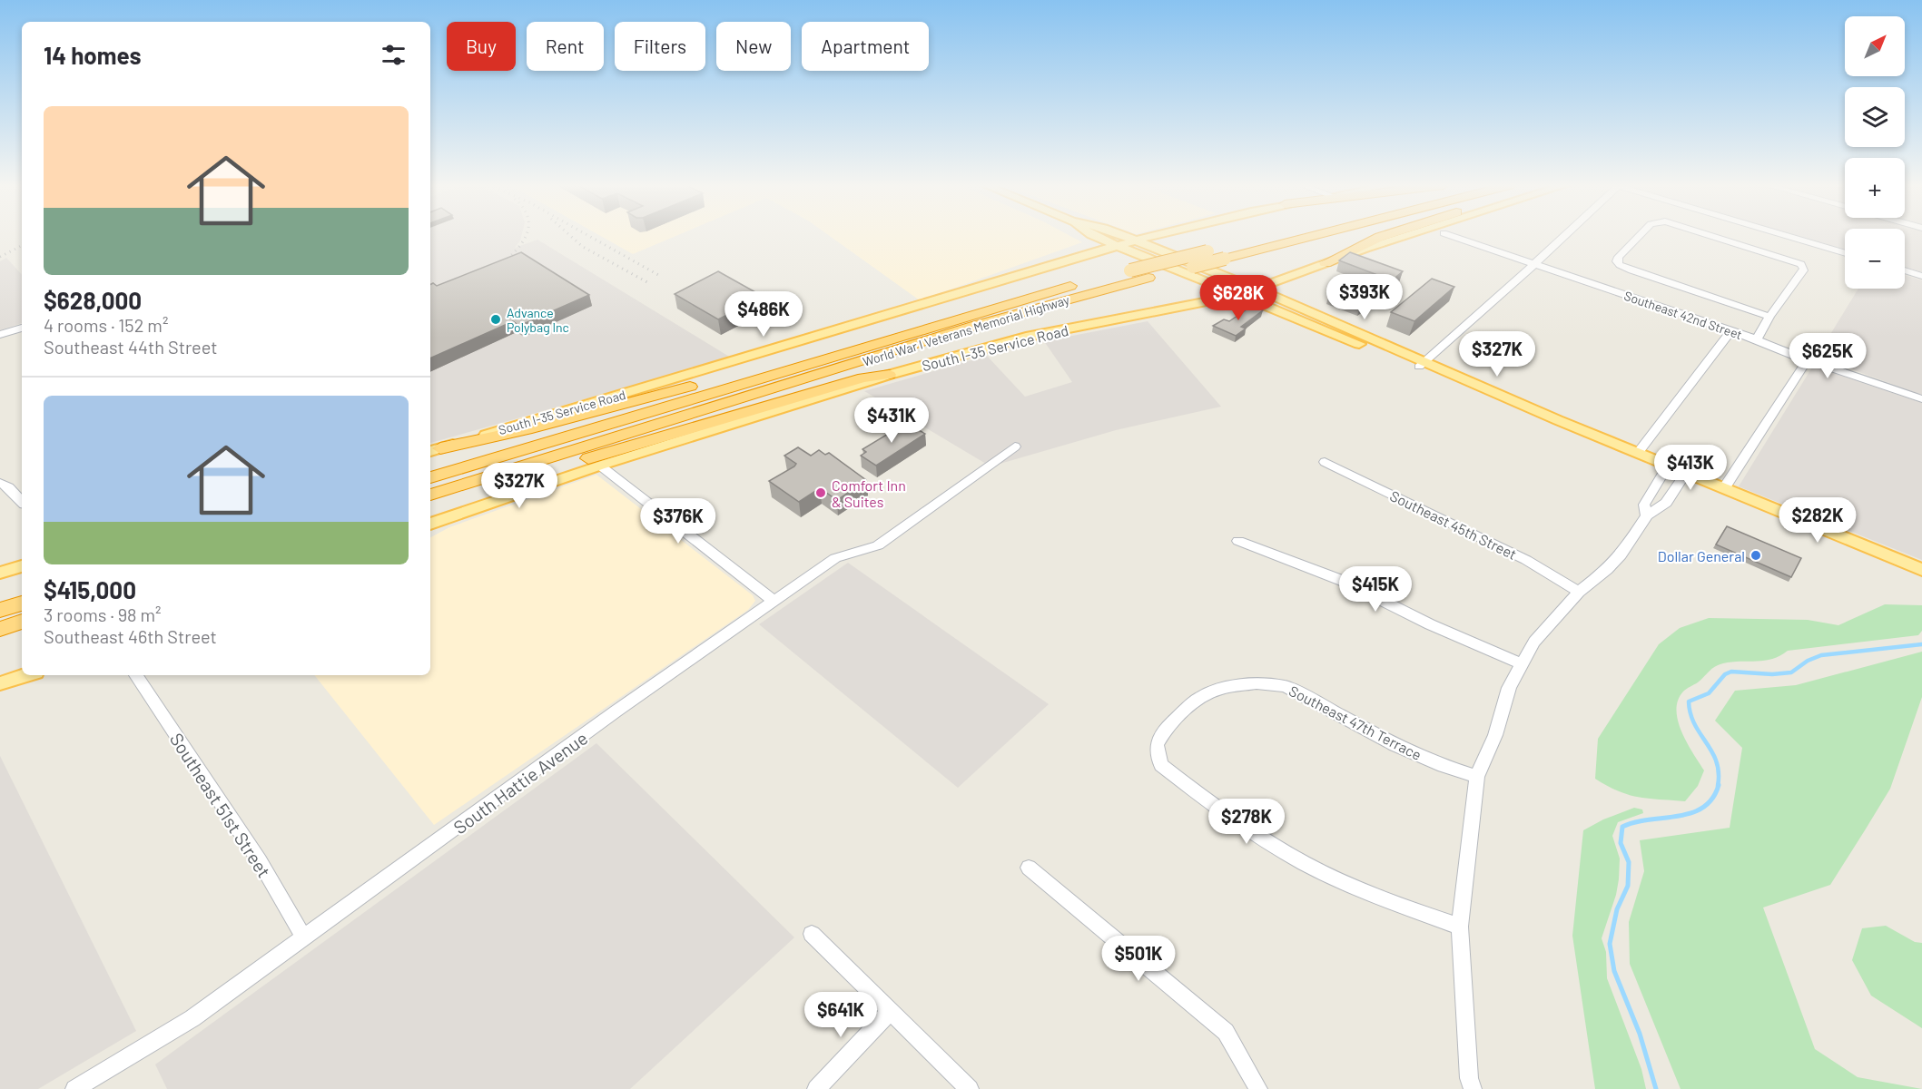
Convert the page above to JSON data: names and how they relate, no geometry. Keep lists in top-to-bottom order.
{
  "streets": {
    "highway": ["World War I Veterans Memorial Highway"],
    "main road": ["South I-35 Service Road"],
    "street": [
      "Southeast 42nd Street",
      "Southeast 45th Street",
      "Southeast 47th Terrace",
      "South Hattie Avenue",
      "Southeast 51st Street"
    ]
  },
  "crossings": [
    ["South Hattie Avenue", "Southeast 51st Street"]
  ],
  "places": ["Advance Polybag Inc", "Comfort Inn & Suites", "Dollar General"],
  "north": "top right",
  "page": {
    "map_buttons": ["+", "−"],
    "chip": [
      "Buy",
      "Rent",
      "Filters",
      "New",
      "Apartment"
    ],
    "heading": "14 homes",
    "list": [
      {
        "name": "$628,000",
        "note": "4 rooms · 152 m² · Southeast 44th Street"
      },
      {
        "name": "$415,000",
        "note": "3 rooms · 98 m² · Southeast 46th Street"
      }
    ],
    "price": [
      "$393K",
      "$628K",
      "$486K",
      "$327K",
      "$625K",
      "$431K",
      "$413K",
      "$327K",
      "$282K",
      "$376K",
      "$415K",
      "$278K",
      "$501K",
      "$641K"
    ]
  }
}
